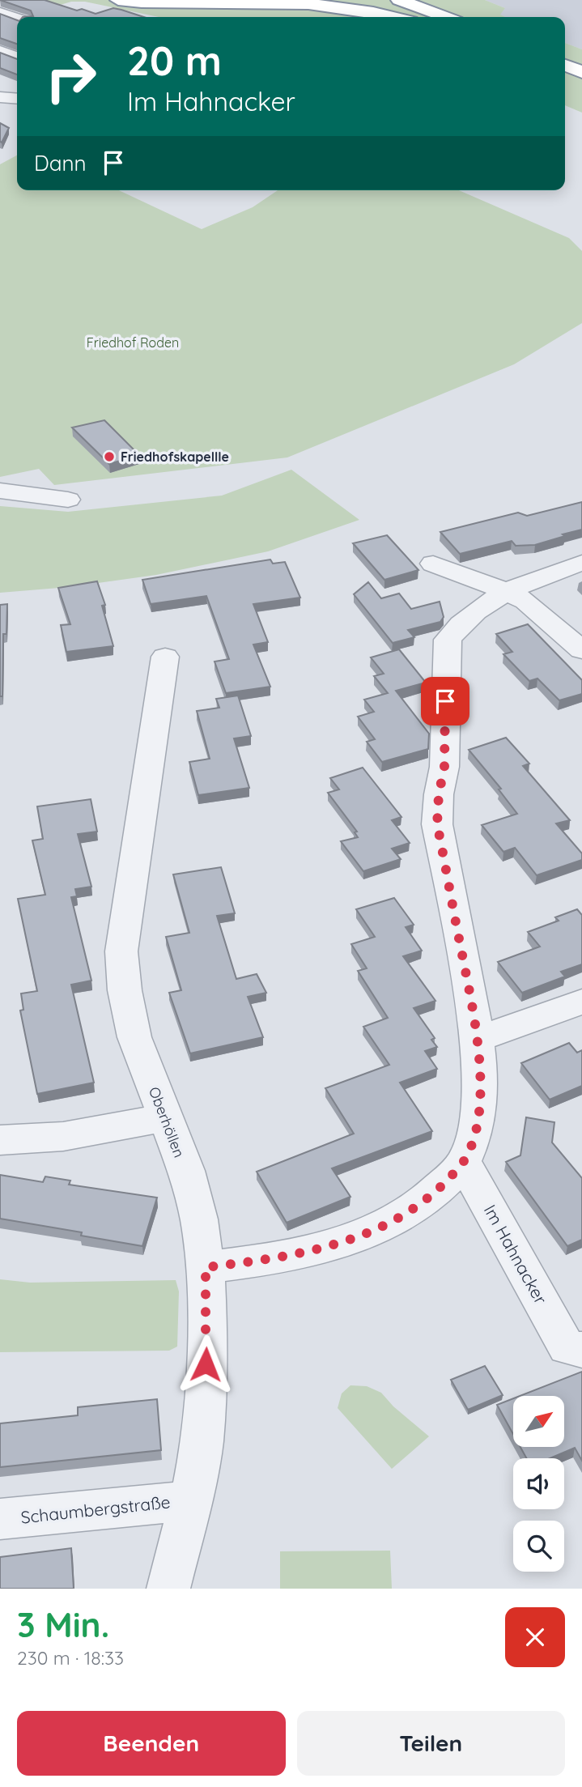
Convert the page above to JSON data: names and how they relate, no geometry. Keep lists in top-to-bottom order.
{
  "streets": {
    "street": ["Oberhöllen", "Im Hahnacker", "Schaumbergstraße"]
  },
  "crossings": [
    ["Oberhöllen", "Schaumbergstraße"]
  ],
  "parks": ["Friedhof Roden"],
  "places": ["Friedhofskapellle"],
  "north": "top right",
  "page": {
    "turn": ["20 m", "Im Hahnacker"],
    "then": "Dann",
    "heading": ["3 Min.", "230 m · 18:33"],
    "buttons": ["Beenden", "Teilen"]
  }
}
